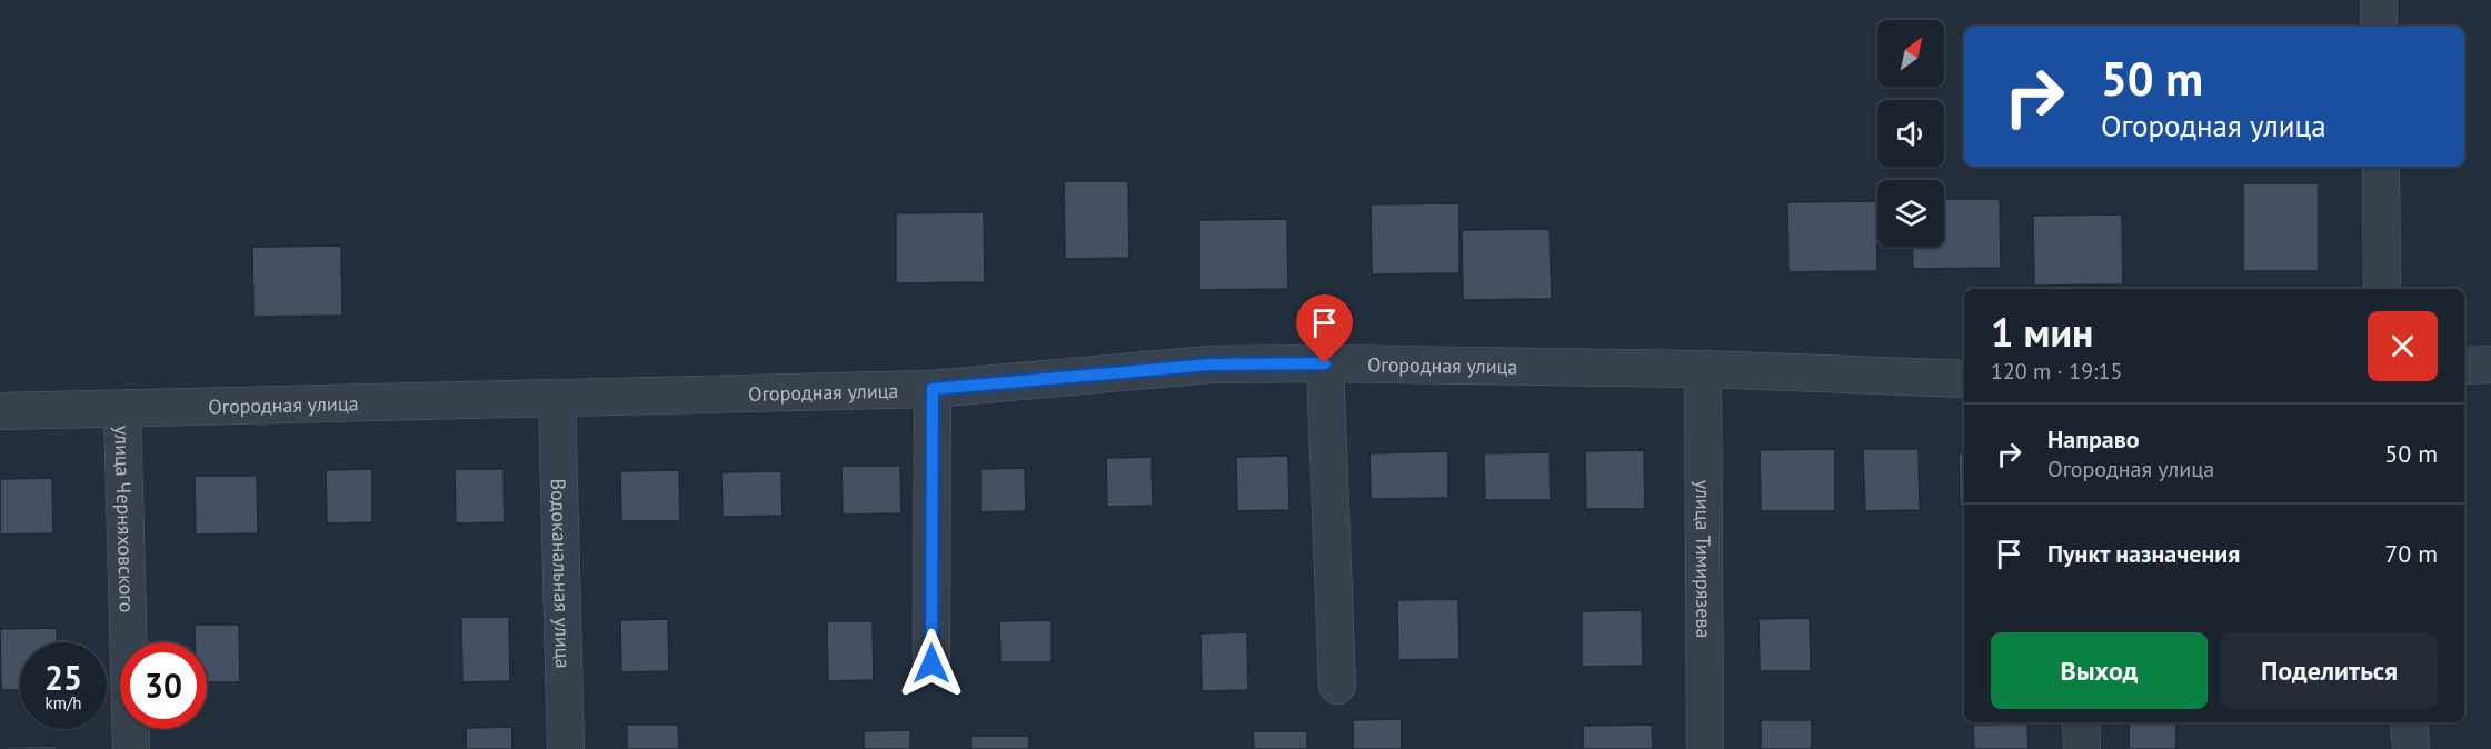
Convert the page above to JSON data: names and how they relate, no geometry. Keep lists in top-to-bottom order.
{
  "streets": {
    "street": [
      "Огородная улица",
      "улица Черняховского",
      "улица Тимирязева",
      "Водоканальная улица"
    ]
  },
  "crossings": [
    ["Огородная улица", "улица Черняховского"],
    ["Огородная улица", "улица Тимирязева"],
    ["Огородная улица", "Водоканальная улица"]
  ],
  "north": "top right",
  "page": {
    "turn": ["50 m", "Огородная улица"],
    "heading": ["1 мин", "120 m · 19:15"],
    "list": [
      {
        "name": "Направо",
        "note": "Огородная улица",
        "value": "50 m"
      },
      {
        "name": "Пункт назначения",
        "value": "70 m"
      }
    ],
    "buttons": ["Выход", "Поделиться"],
    "speed": "25 km/h",
    "limit": "30"
  }
}
